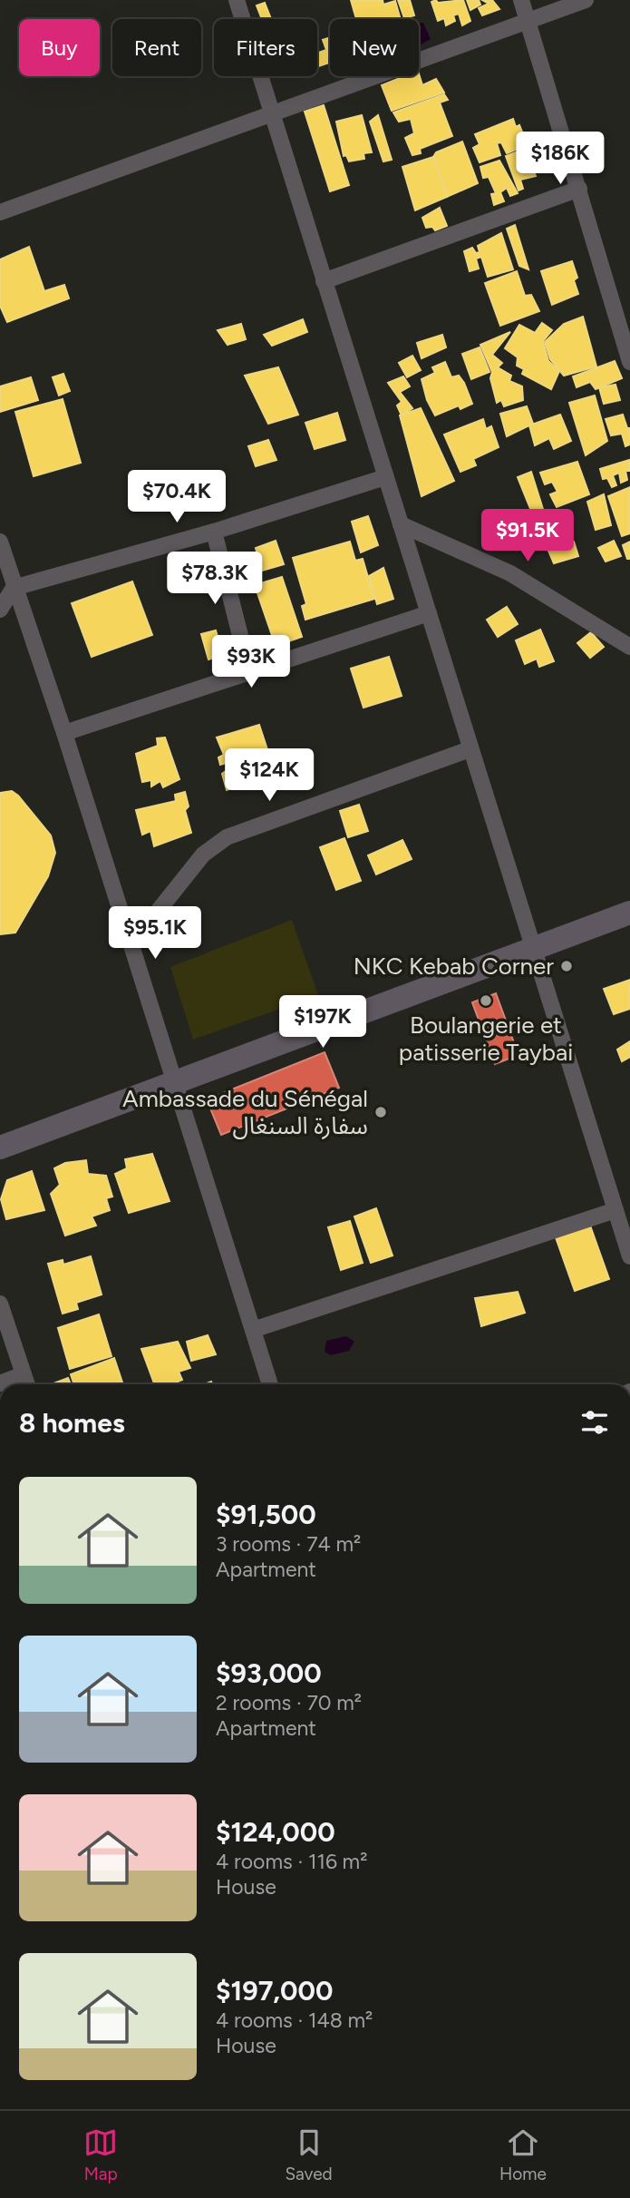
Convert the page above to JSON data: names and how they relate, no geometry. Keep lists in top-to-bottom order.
{
  "places": ["NKC Kebab Corner", "Boulangerie et patisserie Taybai", "Ambassade du Sénégal سفارة السنغال"],
  "page": {
    "chip": [
      "Buy",
      "Rent",
      "Filters",
      "New"
    ],
    "price": [
      "$186K",
      "$70.4K",
      "$91.5K",
      "$78.3K",
      "$93K",
      "$124K",
      "$95.1K",
      "$197K"
    ],
    "heading": "8 homes",
    "list": [
      {
        "name": "$91,500",
        "note": "3 rooms · 74 m² · Apartment"
      },
      {
        "name": "$93,000",
        "note": "2 rooms · 70 m² · Apartment"
      },
      {
        "name": "$124,000",
        "note": "4 rooms · 116 m² · House"
      },
      {
        "name": "$197,000",
        "note": "4 rooms · 148 m² · House"
      }
    ],
    "tabs": ["Map", "Saved", "Home"]
  }
}
